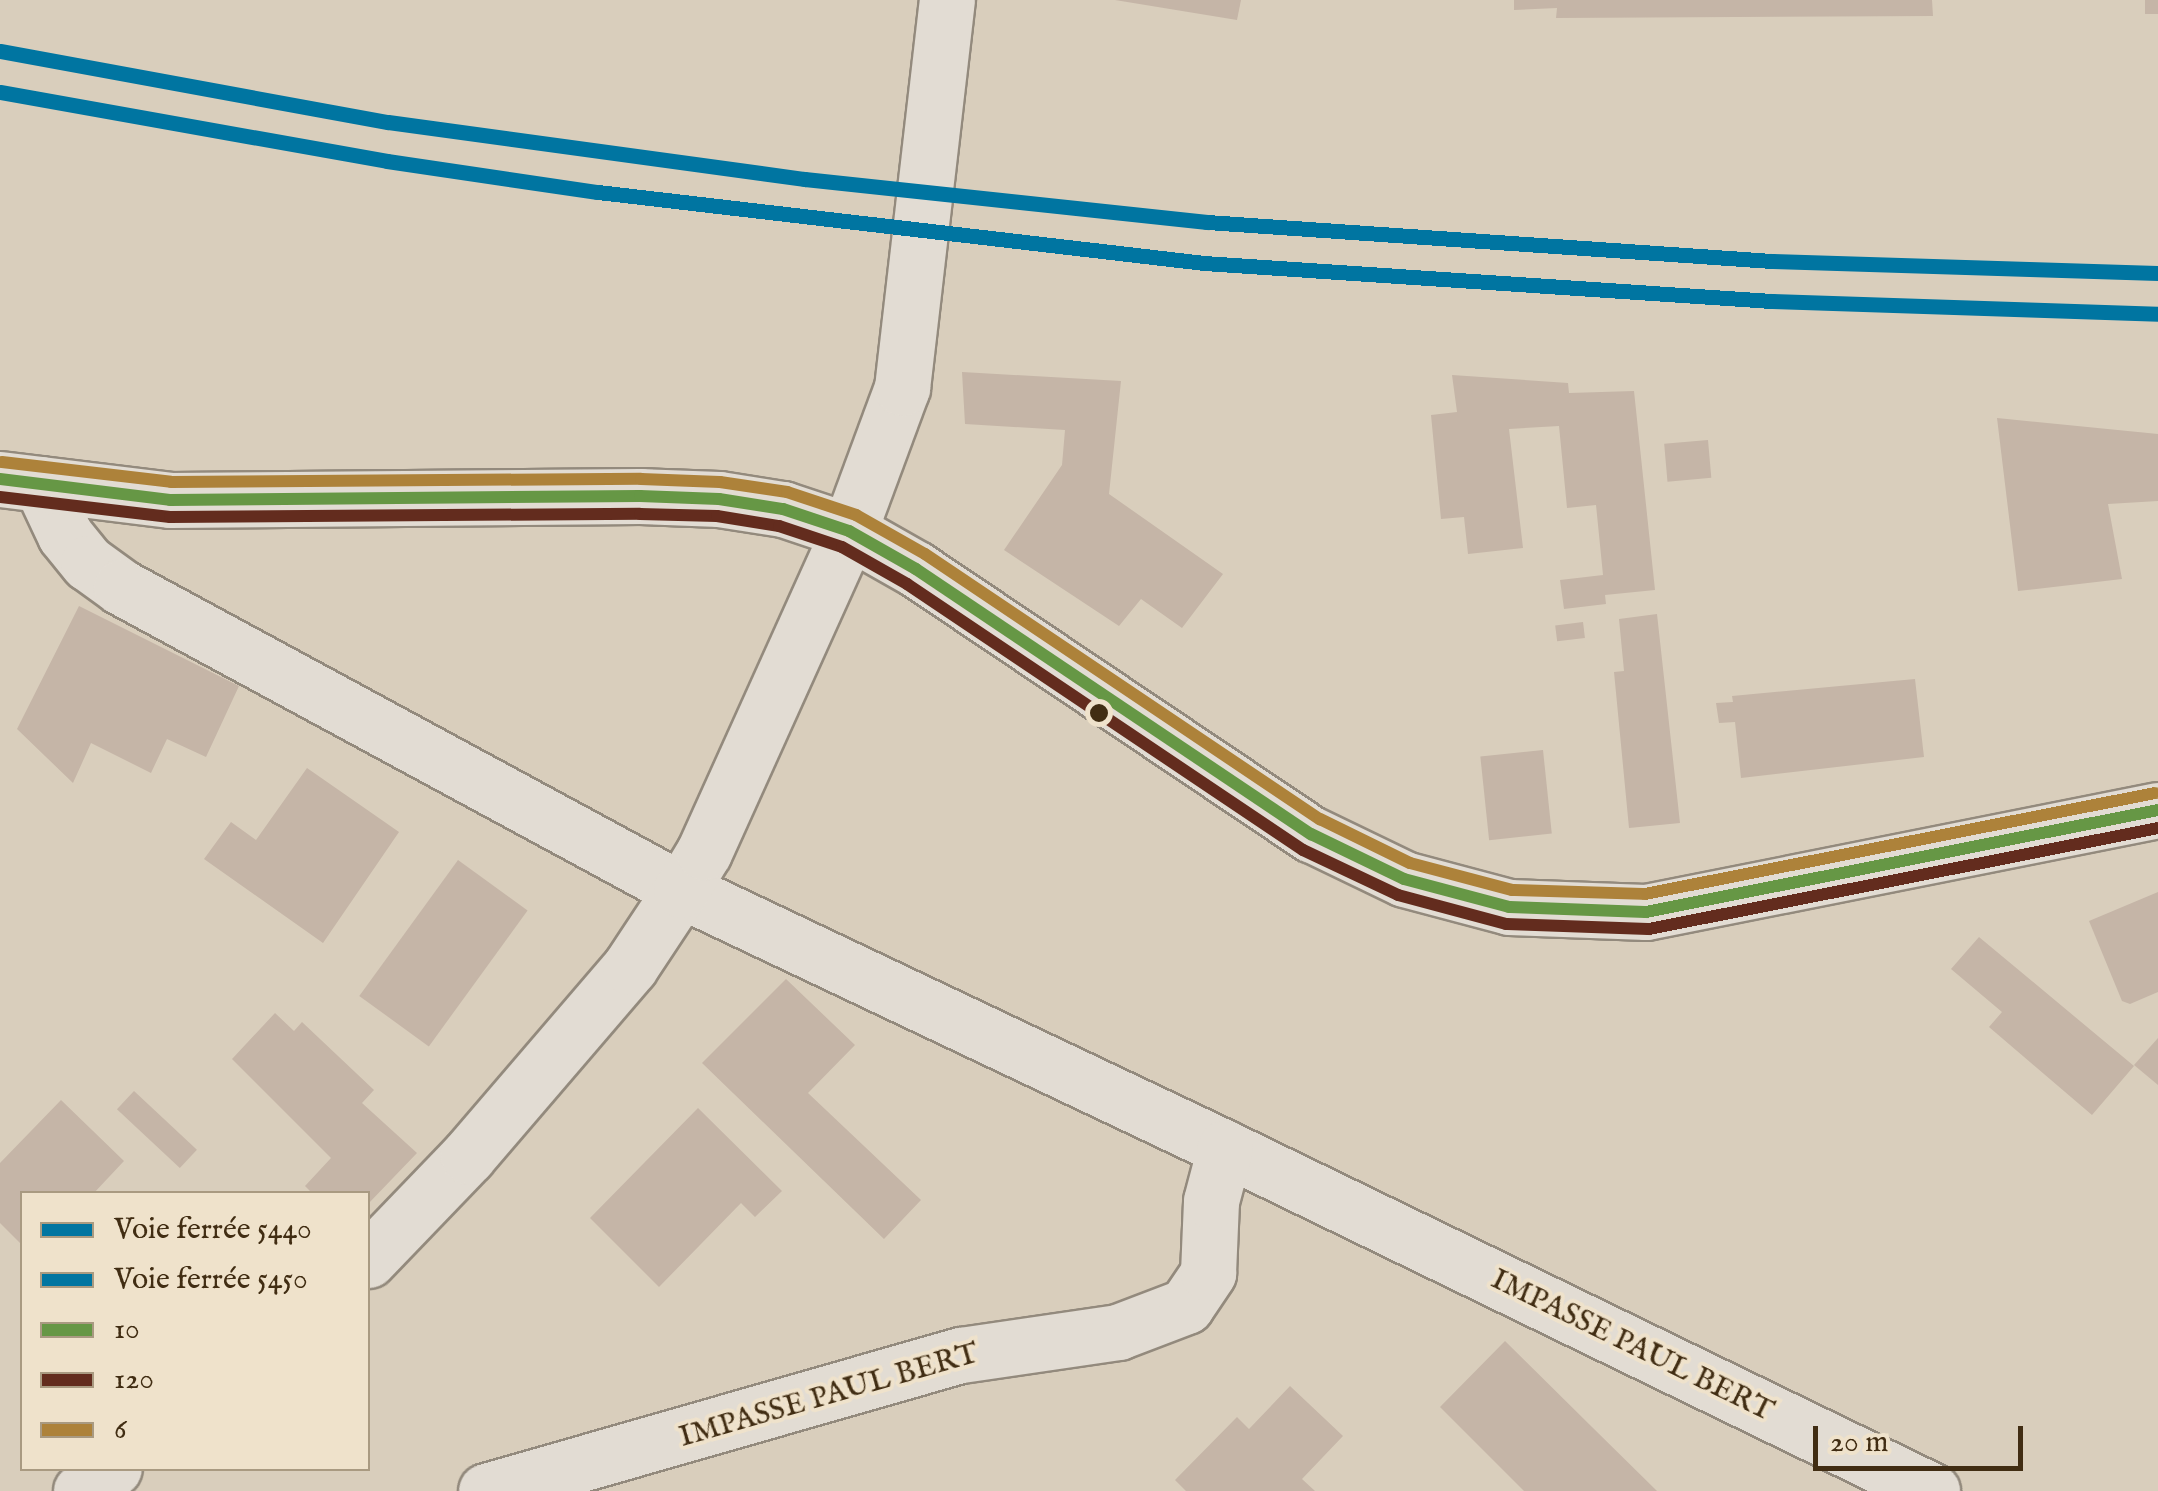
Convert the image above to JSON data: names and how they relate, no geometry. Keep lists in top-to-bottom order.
{
  "streets": {
    "street": ["IMPASSE PAUL BERT"]
  },
  "lines": [
    "rail line 5440",
    "rail line 5450",
    "transit line 6",
    "transit line 10",
    "transit line 120"
  ],
  "legend": [
    "Voie ferrée 5440",
    "Voie ferrée 5450",
    "10",
    "120",
    "6"
  ],
  "scale_bar": "20 m"
}
